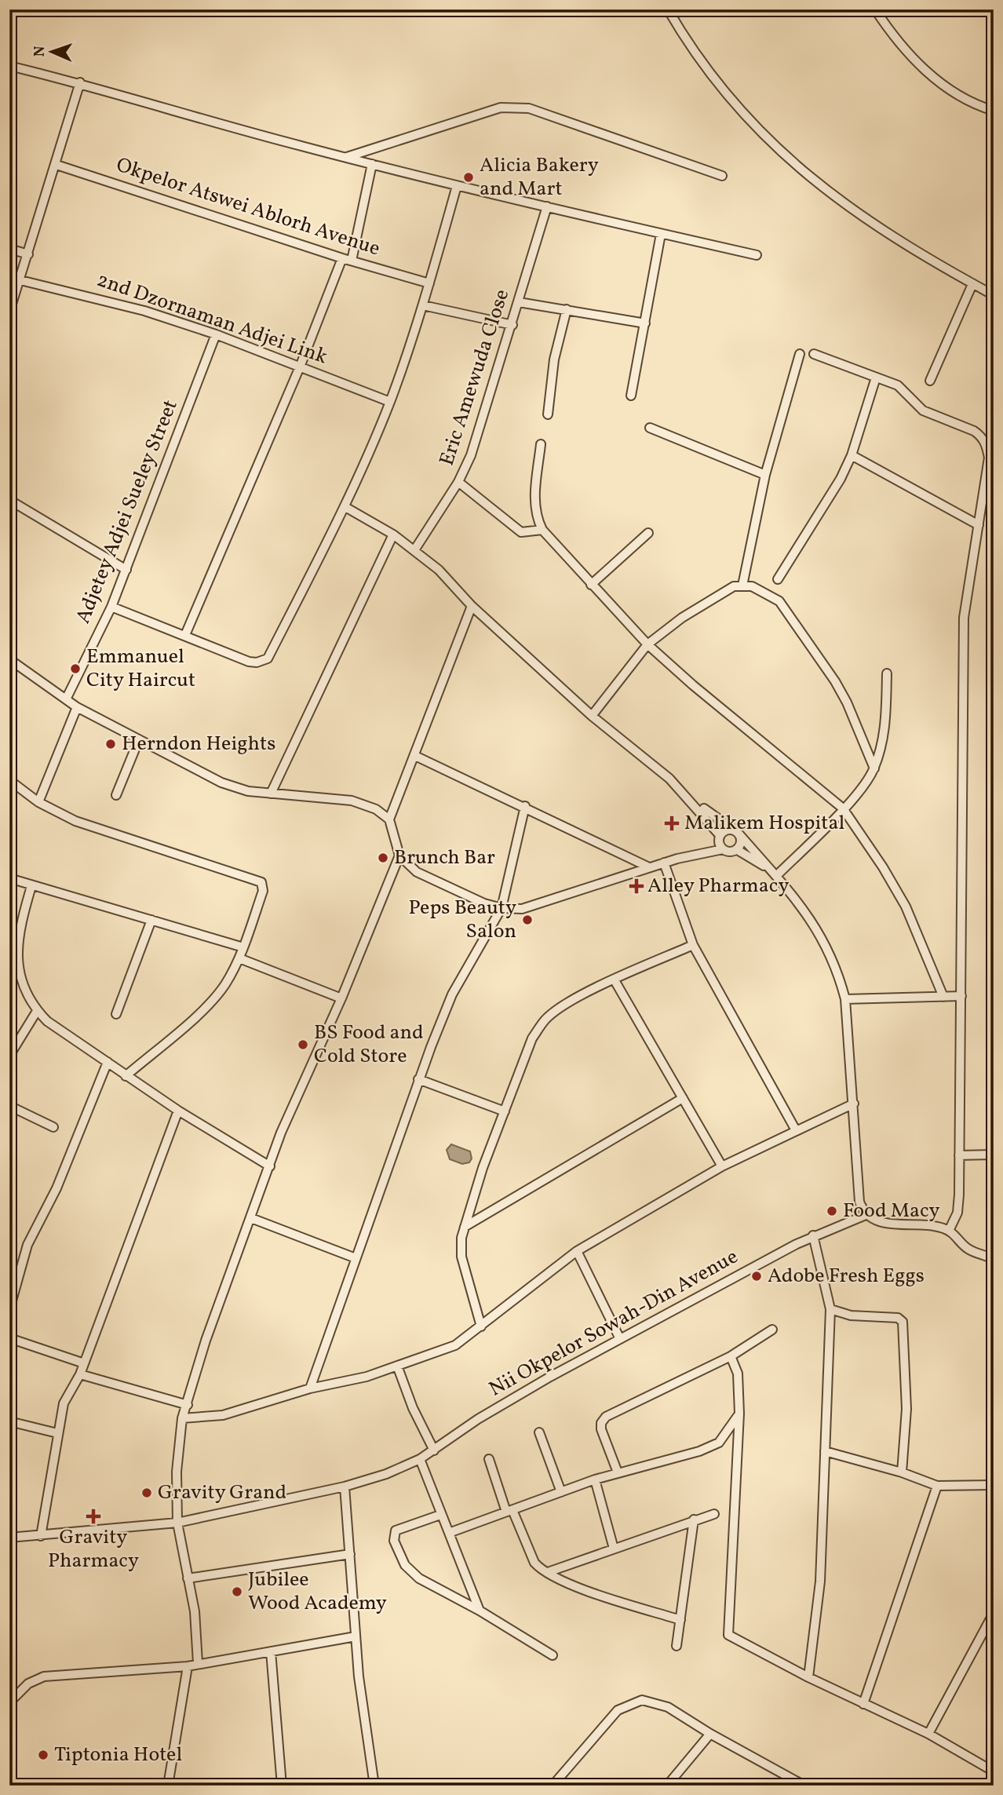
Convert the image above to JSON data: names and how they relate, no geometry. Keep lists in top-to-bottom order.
{
  "streets": {
    "street": [
      "Okpelor Atswei Ablorh Avenue",
      "2nd Dzornaman Adjei Link",
      "Eric Amewuda Close",
      "Adjetey Adjei Sueley Street",
      "Nii Okpelor Sowah-Din Avenue"
    ]
  },
  "crossings": [
    ["2nd Dzornaman Adjei Link", "Adjetey Adjei Sueley Street"]
  ],
  "places": {
    "other": [
      "Alicia Bakery and Mart",
      "Emmanuel City Haircut",
      "Herndon Heights",
      "Brunch Bar",
      "Peps Beauty Salon",
      "BS Food and Cold Store",
      "Food Macy",
      "Adobe Fresh Eggs",
      "Gravity Grand",
      "Jubilee Wood Academy",
      "Tiptonia Hotel"
    ],
    "health": ["Malikem Hospital", "Alley Pharmacy", "Gravity Pharmacy"]
  },
  "north": "left"
}
